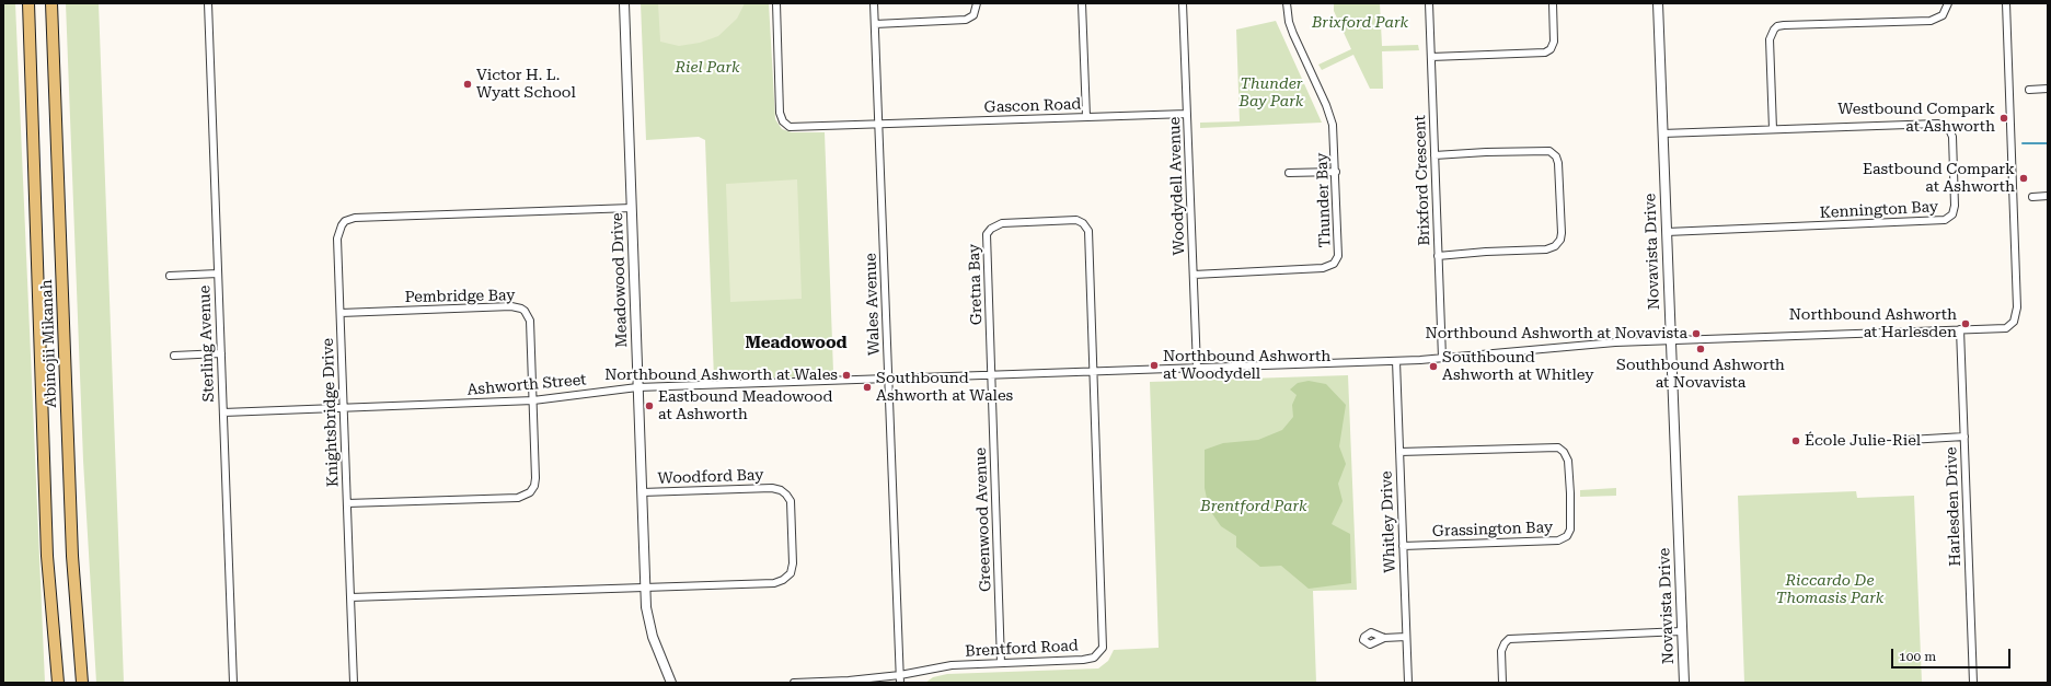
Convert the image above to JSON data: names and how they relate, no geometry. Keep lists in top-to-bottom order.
{
  "streets": {
    "main road": ["Abinojii Mikanah"],
    "street": [
      "Gascon Road",
      "Brixford Crescent",
      "Woodydell Avenue",
      "Thunder Bay",
      "Kennington Bay",
      "Novavista Drive",
      "Meadowood Drive",
      "Gretna Bay",
      "Pembridge Bay",
      "Wales Avenue",
      "Sterling Avenue",
      "Ashworth Street",
      "Knightsbridge Drive",
      "Woodford Bay",
      "Harlesden Drive",
      "Greenwood Avenue",
      "Whitley Drive",
      "Grassington Bay",
      "Brentford Road"
    ]
  },
  "crossings": [
    ["Gascon Road", "Woodydell Avenue"],
    ["Gascon Road", "Wales Avenue"],
    ["Brixford Crescent", "Ashworth Street"],
    ["Woodydell Avenue", "Thunder Bay"],
    ["Woodydell Avenue", "Ashworth Street"],
    ["Kennington Bay", "Novavista Drive"],
    ["Novavista Drive", "Ashworth Street"],
    ["Meadowood Drive", "Ashworth Street"],
    ["Meadowood Drive", "Knightsbridge Drive"],
    ["Meadowood Drive", "Woodford Bay"],
    ["Gretna Bay", "Ashworth Street"],
    ["Gretna Bay", "Greenwood Avenue"],
    ["Gretna Bay", "Brentford Road"],
    ["Pembridge Bay", "Ashworth Street"],
    ["Pembridge Bay", "Knightsbridge Drive"],
    ["Wales Avenue", "Ashworth Street"],
    ["Wales Avenue", "Brentford Road"],
    ["Sterling Avenue", "Ashworth Street"],
    ["Ashworth Street", "Knightsbridge Drive"],
    ["Ashworth Street", "Harlesden Drive"],
    ["Ashworth Street", "Greenwood Avenue"],
    ["Ashworth Street", "Whitley Drive"],
    ["Ashworth Street", "Brentford Road"],
    ["Greenwood Avenue", "Brentford Road"],
    ["Whitley Drive", "Grassington Bay"]
  ],
  "districts": ["Meadowood"],
  "parks": [
    "Brixford Park",
    "Riel Park",
    "Thunder Bay Park",
    "Brentford Park",
    "Riccardo De Thomasis Park"
  ],
  "places": [
    "Victor H. L. Wyatt School",
    "Westbound Compark at Ashworth",
    "Eastbound Compark at Ashworth",
    "Northbound Ashworth at Harlesden",
    "Northbound Ashworth at Novavista",
    "Southbound Ashworth at Novavista",
    "Northbound Ashworth at Woodydell",
    "Southbound Ashworth at Whitley",
    "Northbound Ashworth at Wales",
    "Southbound Ashworth at Wales",
    "Eastbound Meadowood at Ashworth",
    "École Julie-Riel"
  ],
  "scale_bar": "100 m"
}
